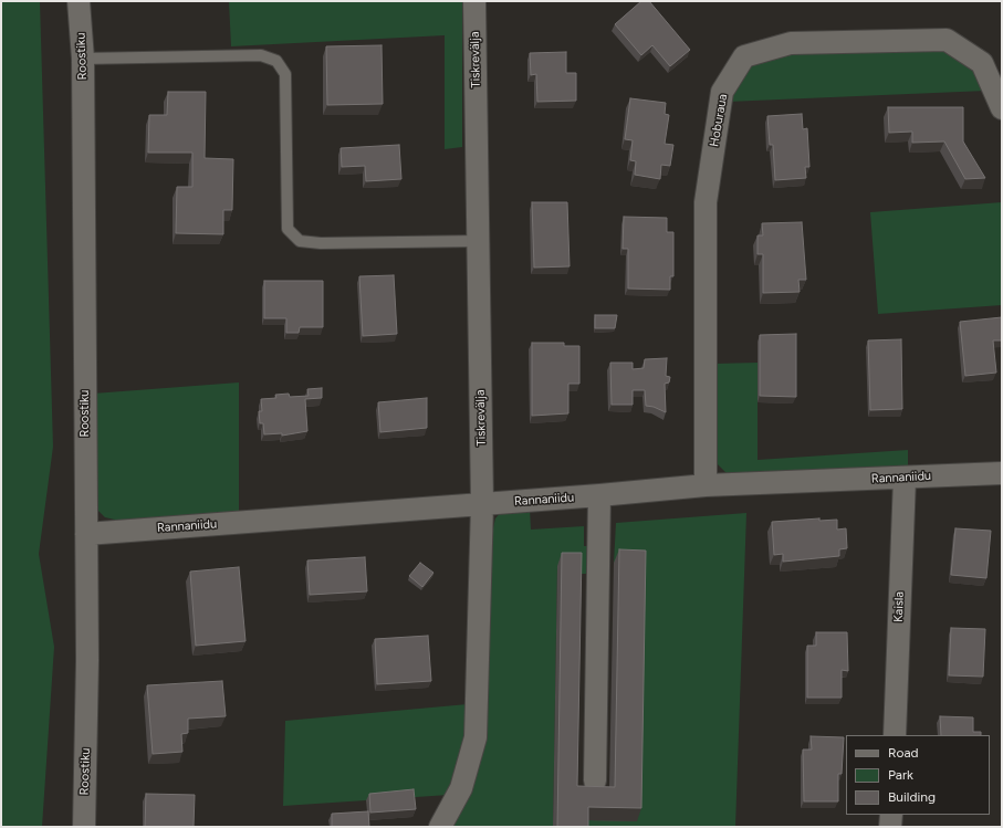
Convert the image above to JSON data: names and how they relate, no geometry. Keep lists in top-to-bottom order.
{
  "streets": {
    "street": [
      "Roostiku",
      "Tiskrevälja",
      "Hoburaua",
      "Rannaniidu",
      "Kaisla"
    ]
  },
  "crossings": [
    ["Roostiku", "Rannaniidu"],
    ["Tiskrevälja", "Rannaniidu"],
    ["Hoburaua", "Rannaniidu"],
    ["Rannaniidu", "Kaisla"]
  ],
  "legend": ["Road", "Park", "Building"]
}
